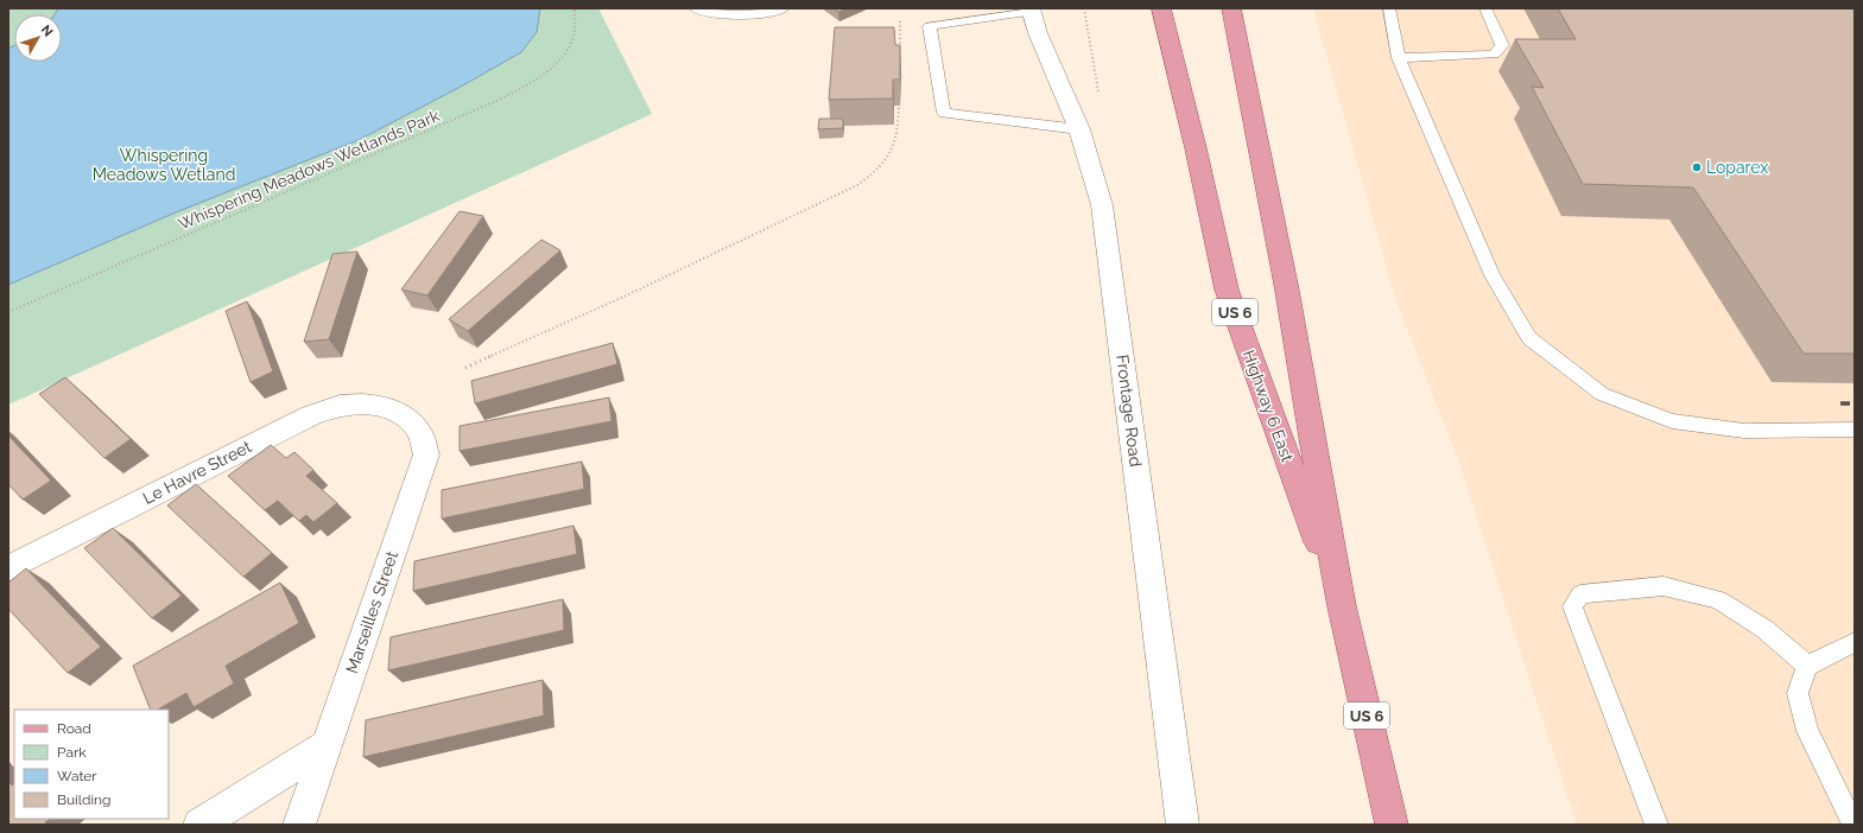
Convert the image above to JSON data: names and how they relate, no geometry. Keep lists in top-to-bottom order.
{
  "streets": {
    "main road": ["US 6", "Highway 6 East"],
    "street": ["Frontage Road", "Le Havre Street", "Marseilles Street"],
    "path": ["Whispering Meadows Wetlands Park"]
  },
  "crossings": [
    ["Le Havre Street", "Marseilles Street"]
  ],
  "parks": ["Whispering Meadows Wetland"],
  "places": ["Loparex"],
  "legend": [
    "Road",
    "Park",
    "Water",
    "Building"
  ],
  "north": "top right"
}
